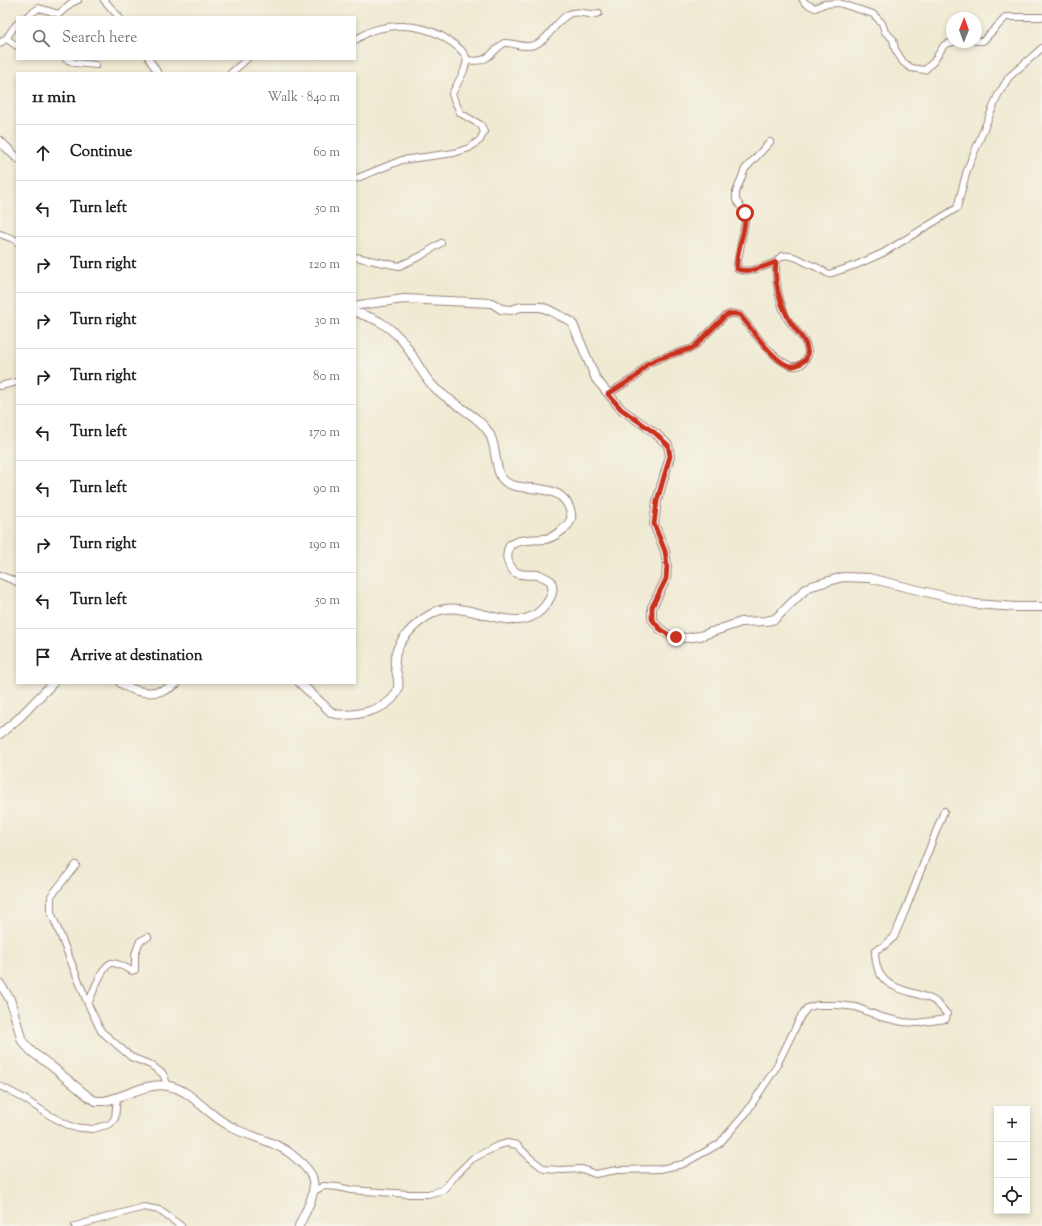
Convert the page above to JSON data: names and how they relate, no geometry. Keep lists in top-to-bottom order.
{
  "north": "top",
  "page": {
    "search": "Search here",
    "heading": ["11 min", "Walk · 840 m"],
    "list": [
      ["Continue", "60 m"],
      ["Turn left", "50 m"],
      ["Turn right", "120 m"],
      ["Turn right", "30 m"],
      ["Turn right", "80 m"],
      ["Turn left", "170 m"],
      ["Turn left", "90 m"],
      ["Turn right", "190 m"],
      ["Turn left", "50 m"],
      "Arrive at destination"
    ],
    "map_buttons": ["+", "−"]
  }
}
